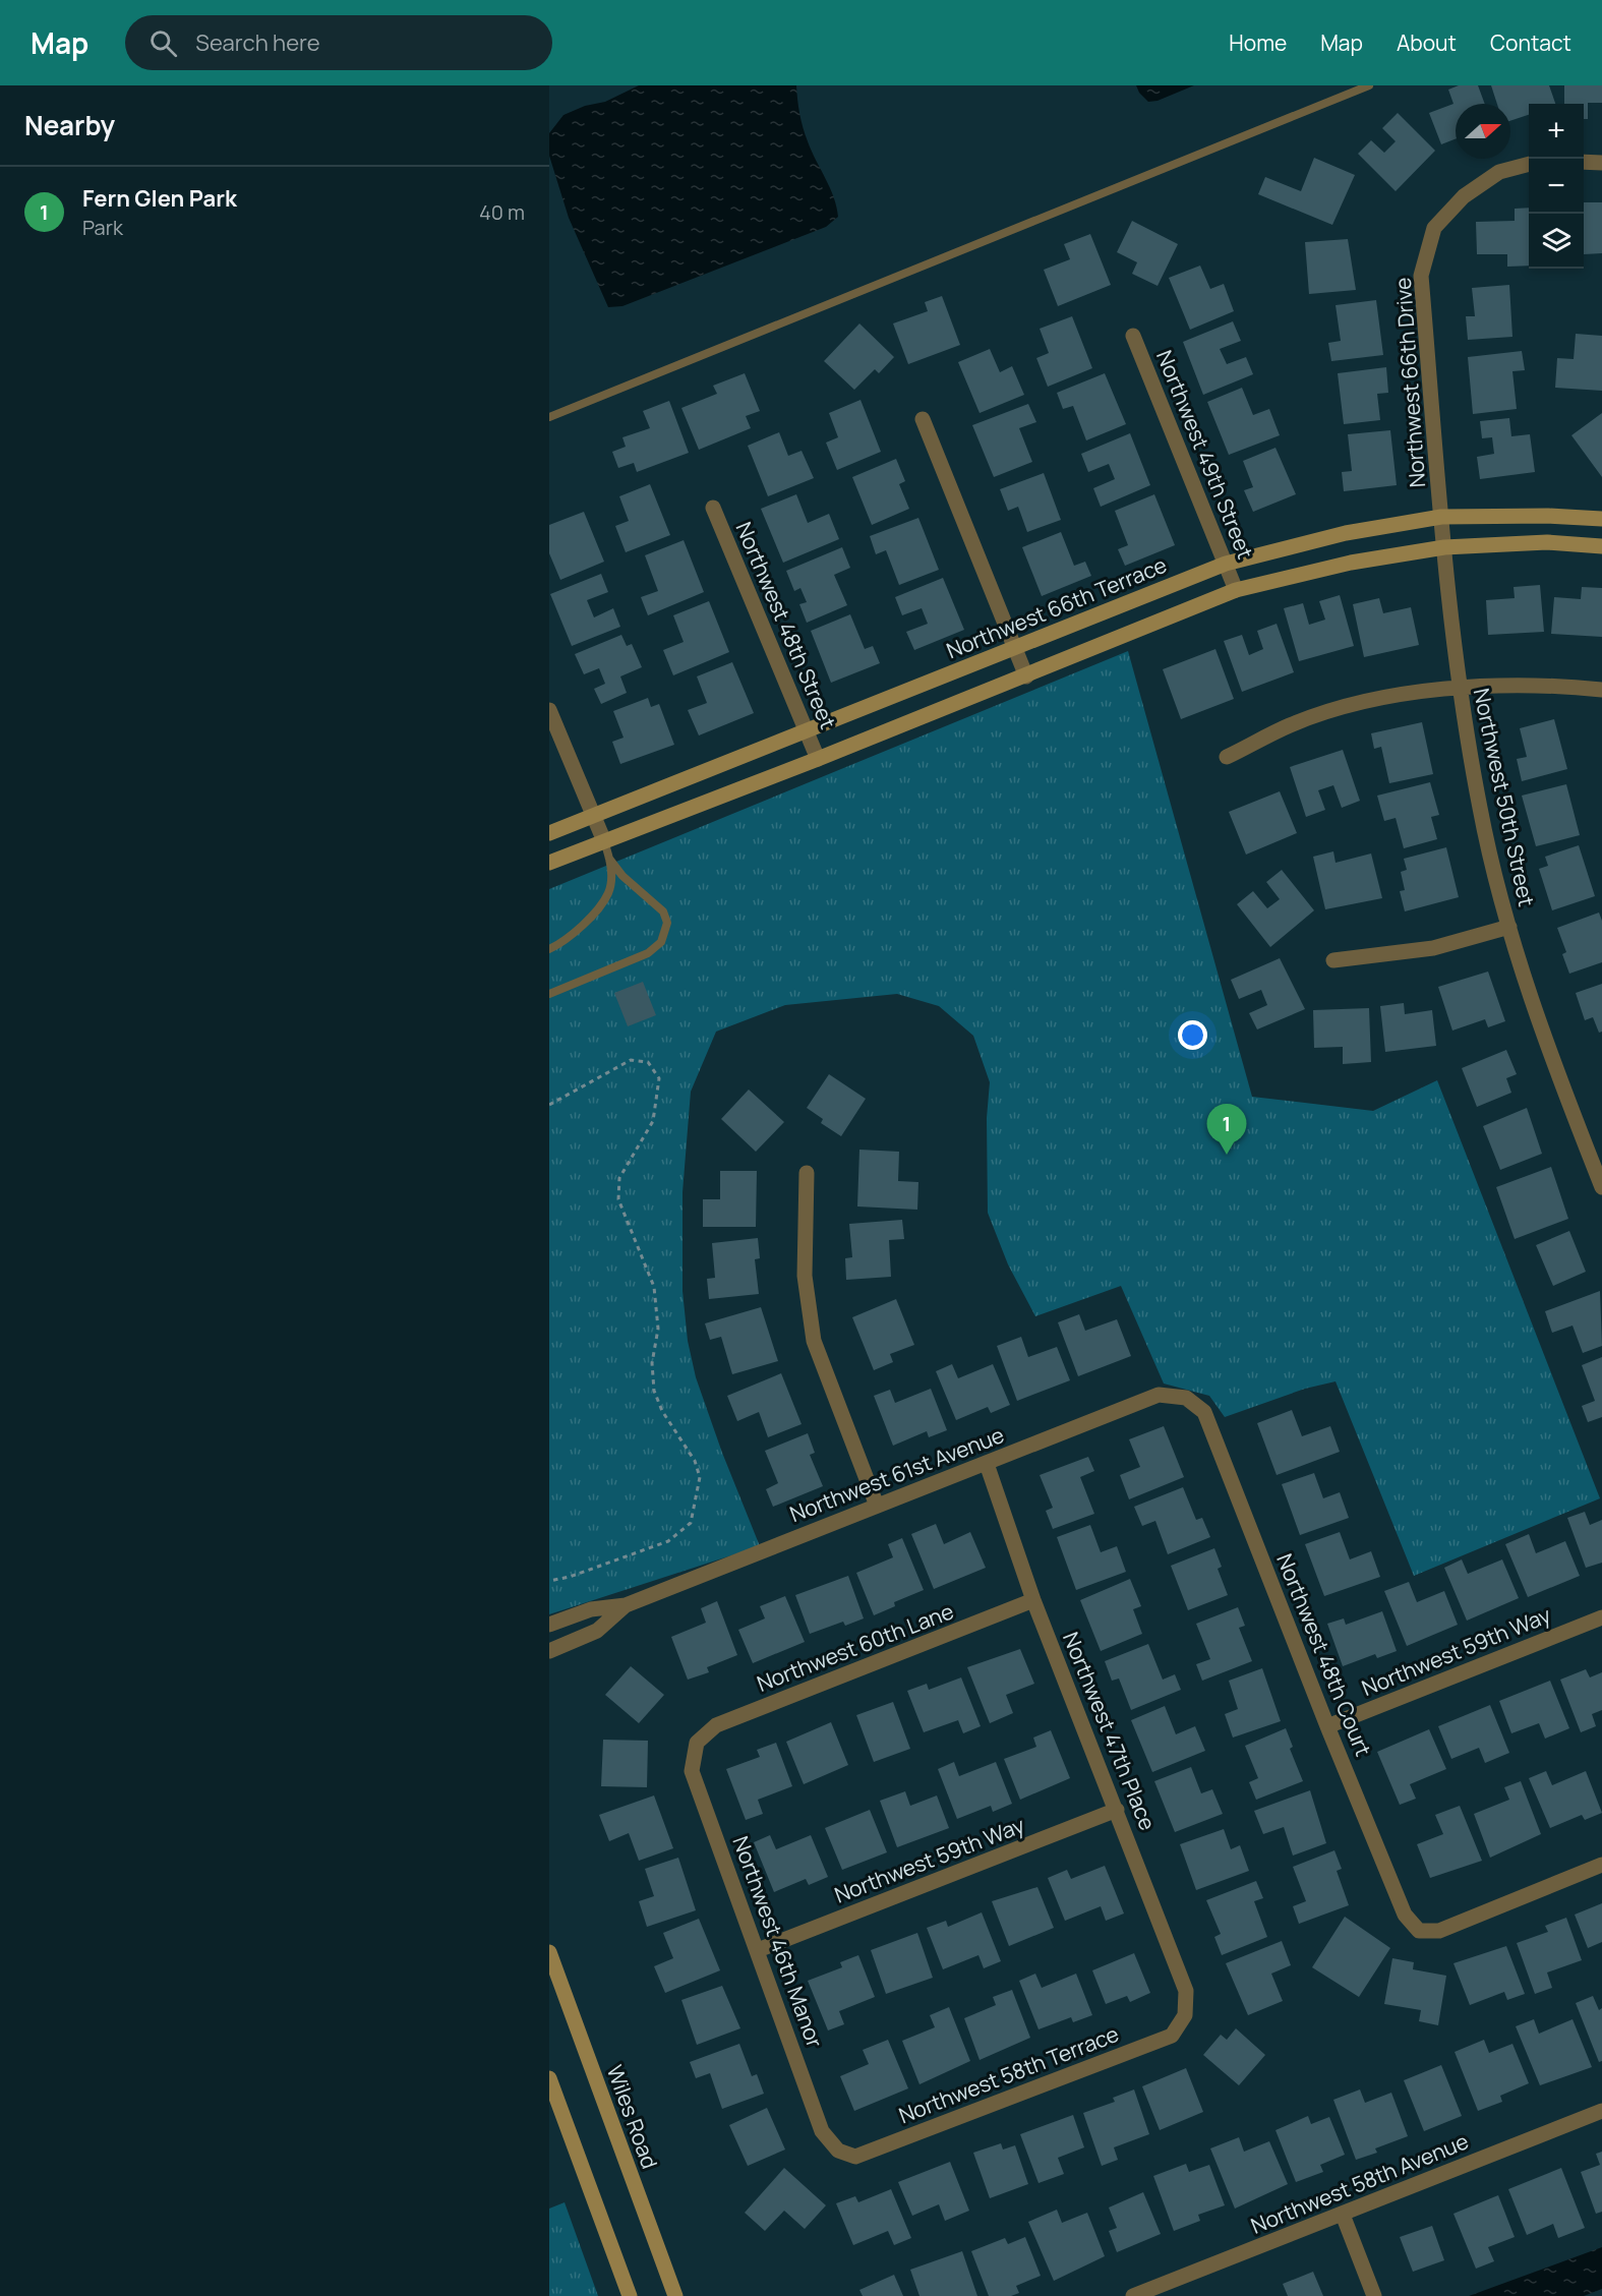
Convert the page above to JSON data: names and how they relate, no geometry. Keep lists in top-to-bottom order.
{
  "streets": {
    "street": [
      "Northwest 66th Drive",
      "Northwest 49th Street",
      "Northwest 66th Terrace",
      "Northwest 48th Street",
      "Northwest 50th Street",
      "Northwest 61st Avenue",
      "Northwest 60th Lane",
      "Northwest 59th Way",
      "Northwest 48th Court",
      "Northwest 47th Place",
      "Northwest 46th Manor",
      "Northwest 58th Terrace",
      "Wiles Road",
      "Northwest 58th Avenue"
    ]
  },
  "crossings": [
    ["Northwest 66th Drive", "Northwest 66th Terrace"],
    ["Northwest 66th Drive", "Northwest 50th Street"],
    ["Northwest 49th Street", "Northwest 66th Terrace"],
    ["Northwest 66th Terrace", "Northwest 48th Street"],
    ["Northwest 61st Avenue", "Northwest 48th Court"],
    ["Northwest 61st Avenue", "Northwest 47th Place"],
    ["Northwest 60th Lane", "Northwest 47th Place"],
    ["Northwest 60th Lane", "Northwest 46th Manor"],
    ["Northwest 59th Way", "Northwest 48th Court"],
    ["Northwest 59th Way", "Northwest 47th Place"],
    ["Northwest 59th Way", "Northwest 46th Manor"],
    ["Northwest 47th Place", "Northwest 58th Terrace"],
    ["Northwest 46th Manor", "Northwest 58th Terrace"]
  ],
  "north": "right",
  "page": {
    "header": "Map",
    "search": "Search here",
    "nav": [
      "Home",
      "Map",
      "About",
      "Contact"
    ],
    "heading": "Nearby",
    "map_buttons": ["+", "−"],
    "list": [
      {
        "mark": "1",
        "name": "Fern Glen Park",
        "note": "Park",
        "value": "40 m"
      }
    ],
    "pins": "1"
  }
}
